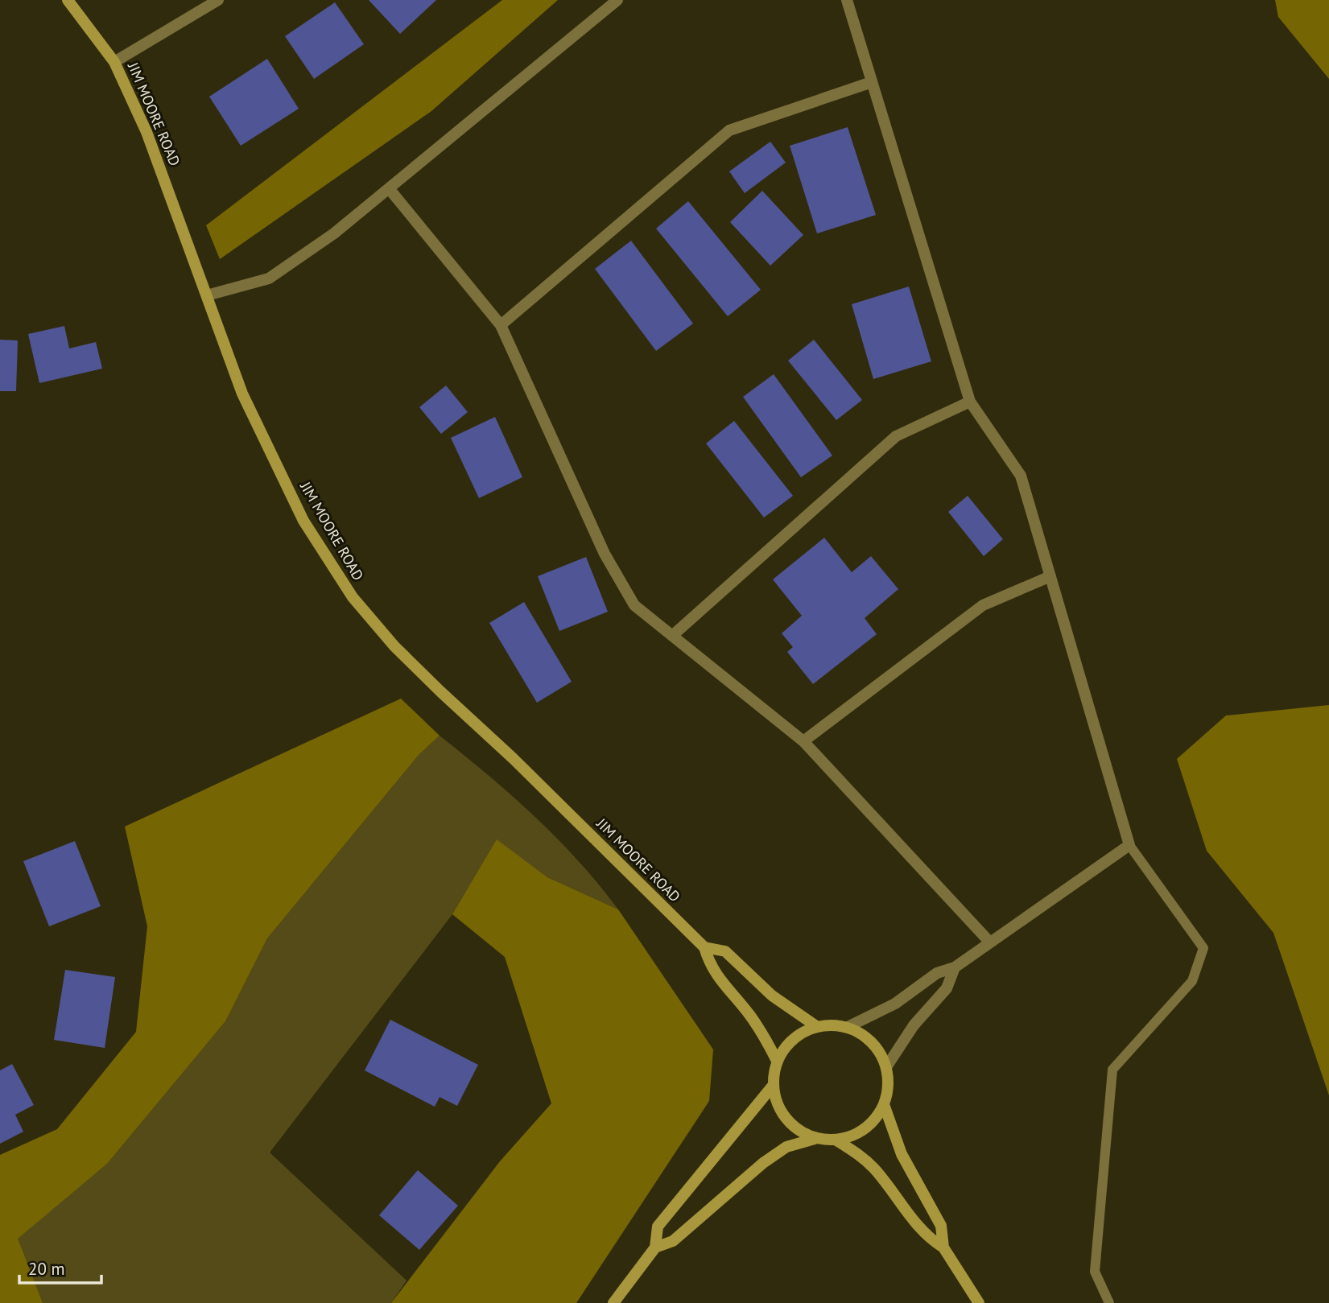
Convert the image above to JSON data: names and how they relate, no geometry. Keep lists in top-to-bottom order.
{
  "streets": {
    "street": ["JIM MOORE ROAD"]
  },
  "scale_bar": "20 m"
}
